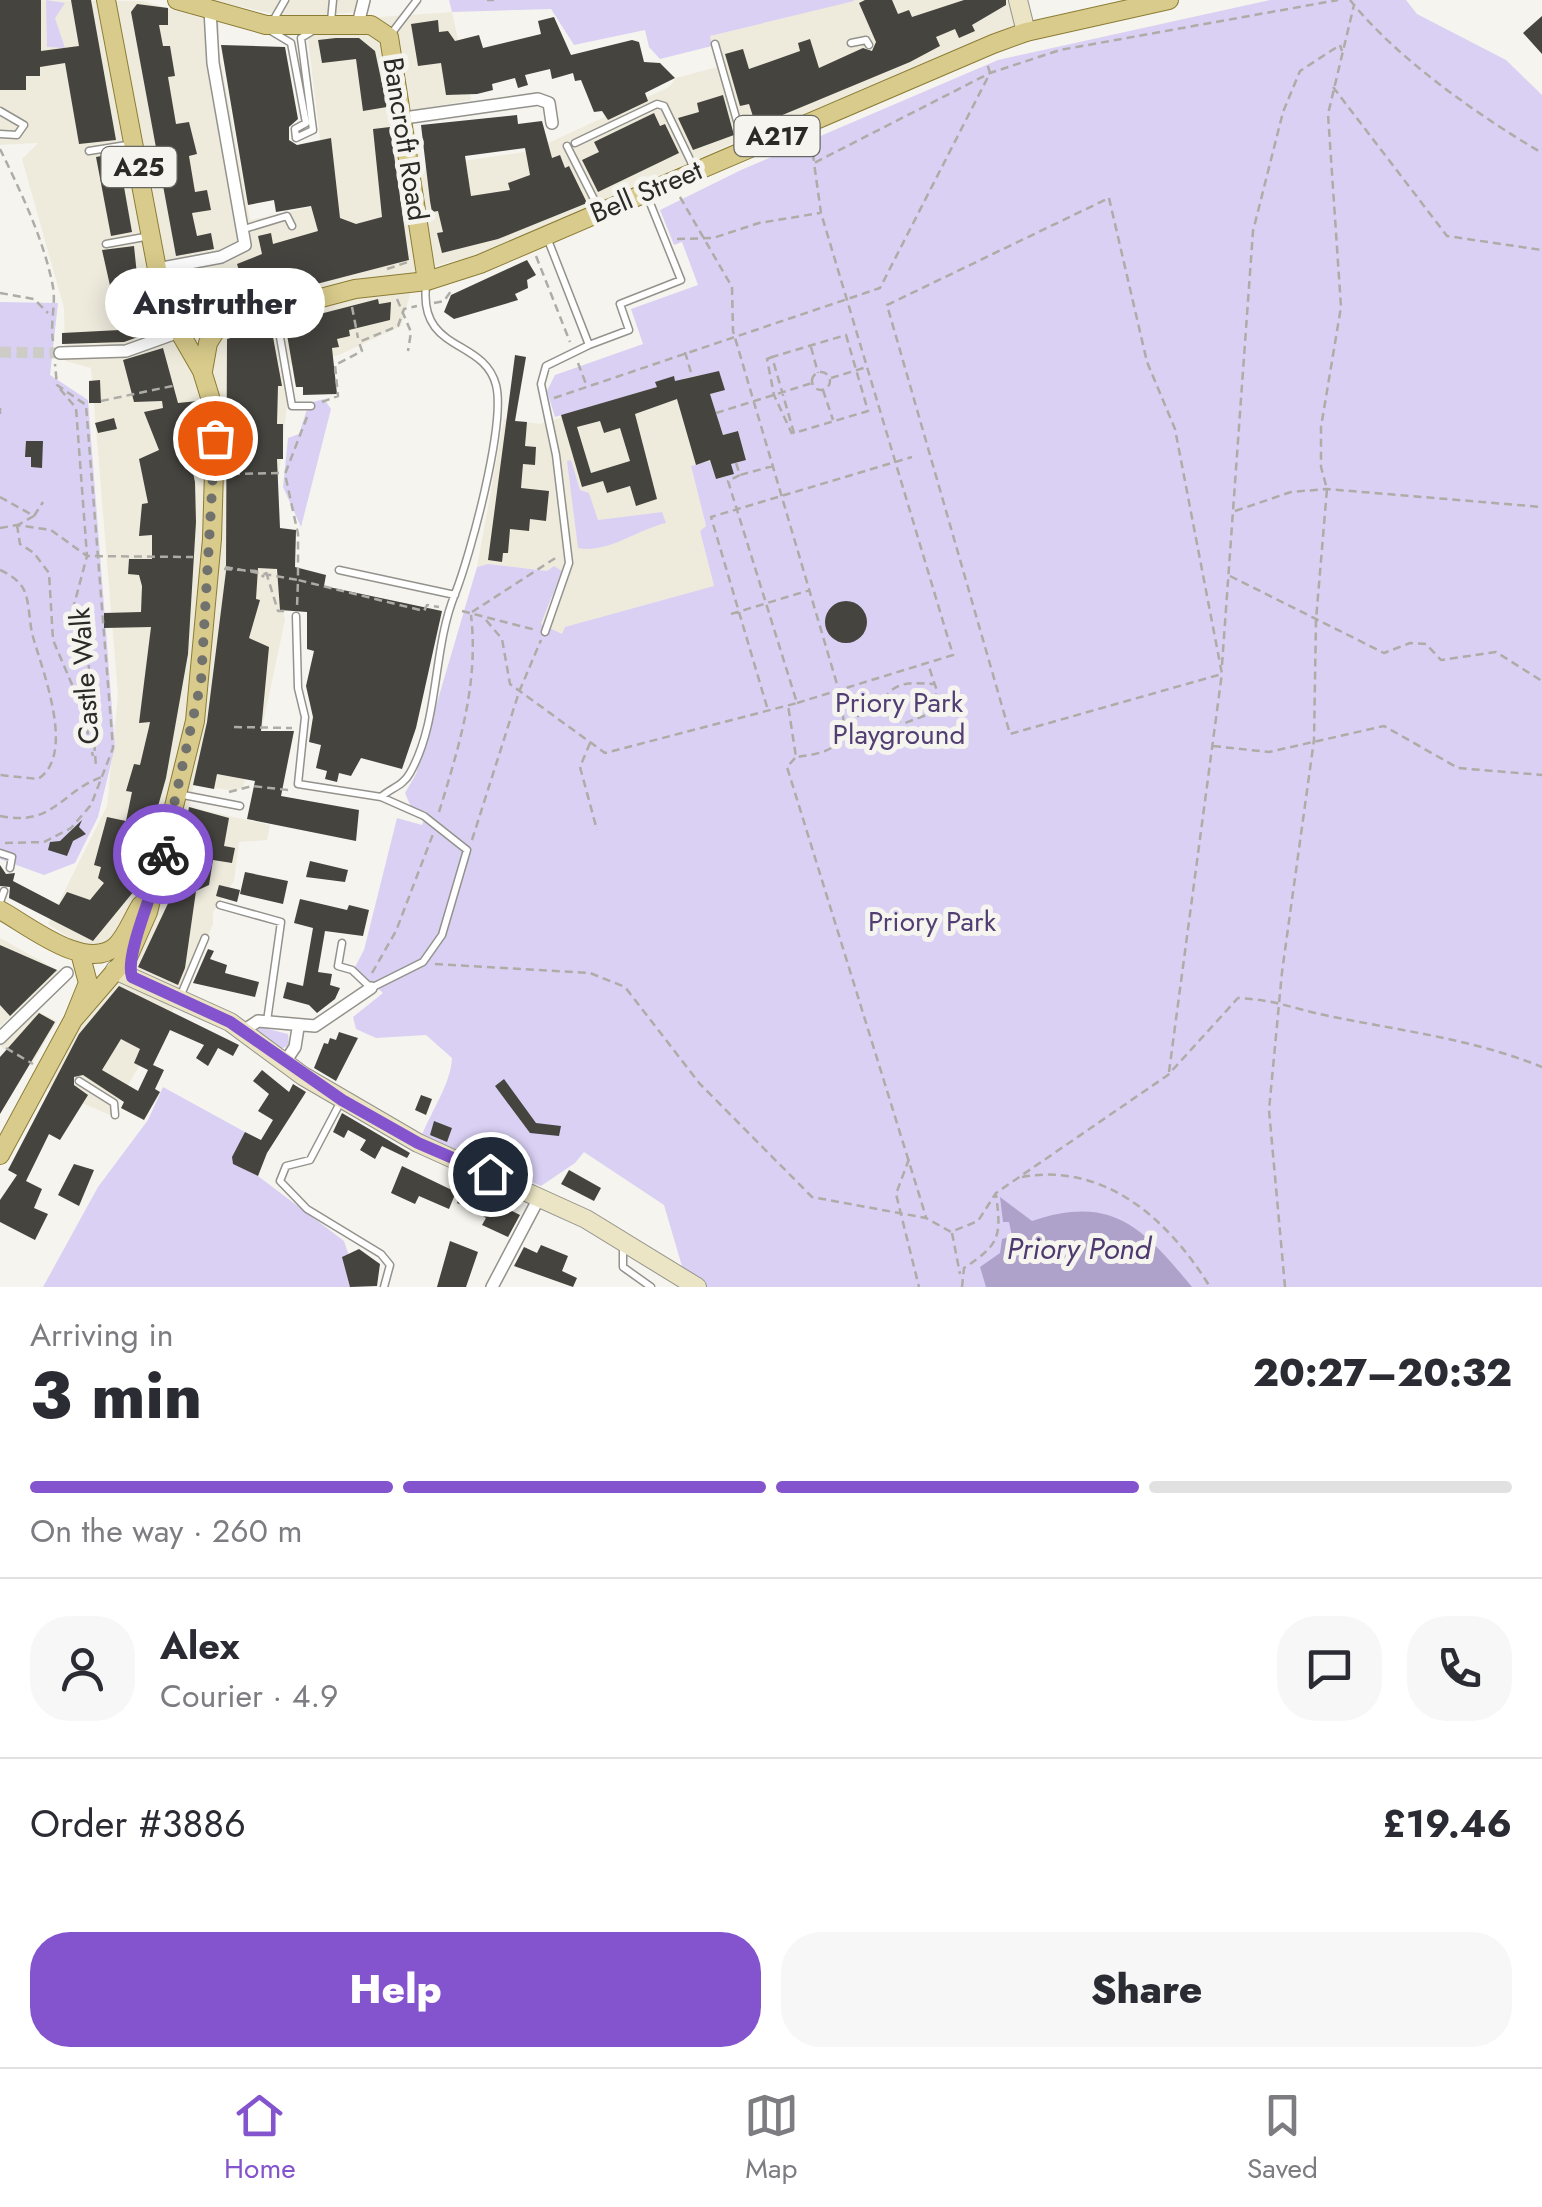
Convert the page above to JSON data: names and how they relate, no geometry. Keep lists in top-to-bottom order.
{
  "streets": {
    "main road": [
      "A217",
      "Bancroft Road",
      "A25",
      "Bell Street"
    ],
    "path": ["Castle Walk"]
  },
  "crossings": [
    ["Bancroft Road", "Bell Street"]
  ],
  "water": ["Priory Pond"],
  "parks": ["Priory Park Playground", "Priory Park"],
  "places": ["Anstruther"],
  "page": {
    "bubble": "Anstruther",
    "heading": ["3 min", "Arriving in", "20:27–20:32"],
    "panel": [
      "Alex",
      "Courier · 4.9",
      "Order #3886",
      "£19.46"
    ],
    "bar": "On the way · 260 m",
    "buttons": ["Help", "Share"],
    "tabs": ["Home", "Map", "Saved"]
  }
}
